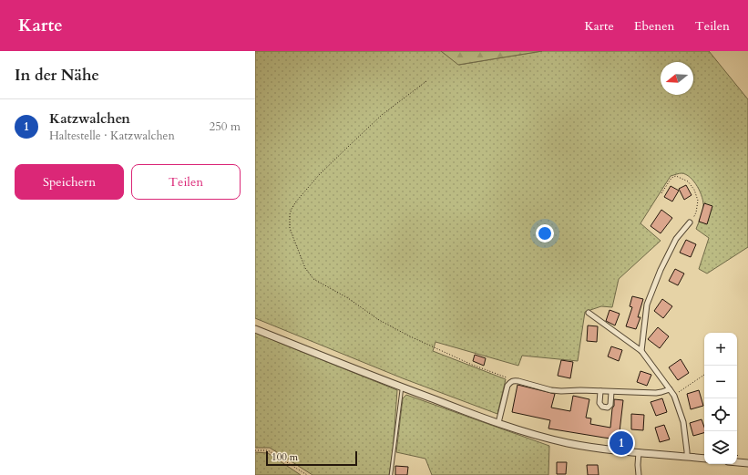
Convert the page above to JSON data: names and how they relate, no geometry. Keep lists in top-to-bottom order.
{
  "scale_bar": "100 m",
  "north": "left",
  "page": {
    "header": "Karte",
    "nav": ["Karte", "Ebenen", "Teilen"],
    "heading": "In der Nähe",
    "list": [
      {
        "mark": "1",
        "name": "Katzwalchen",
        "note": "Haltestelle · Katzwalchen",
        "value": "250 m"
      }
    ],
    "buttons": ["Speichern", "Teilen"],
    "map_buttons": ["+", "−"],
    "pins": "1",
    "scale": "100 m"
  }
}
